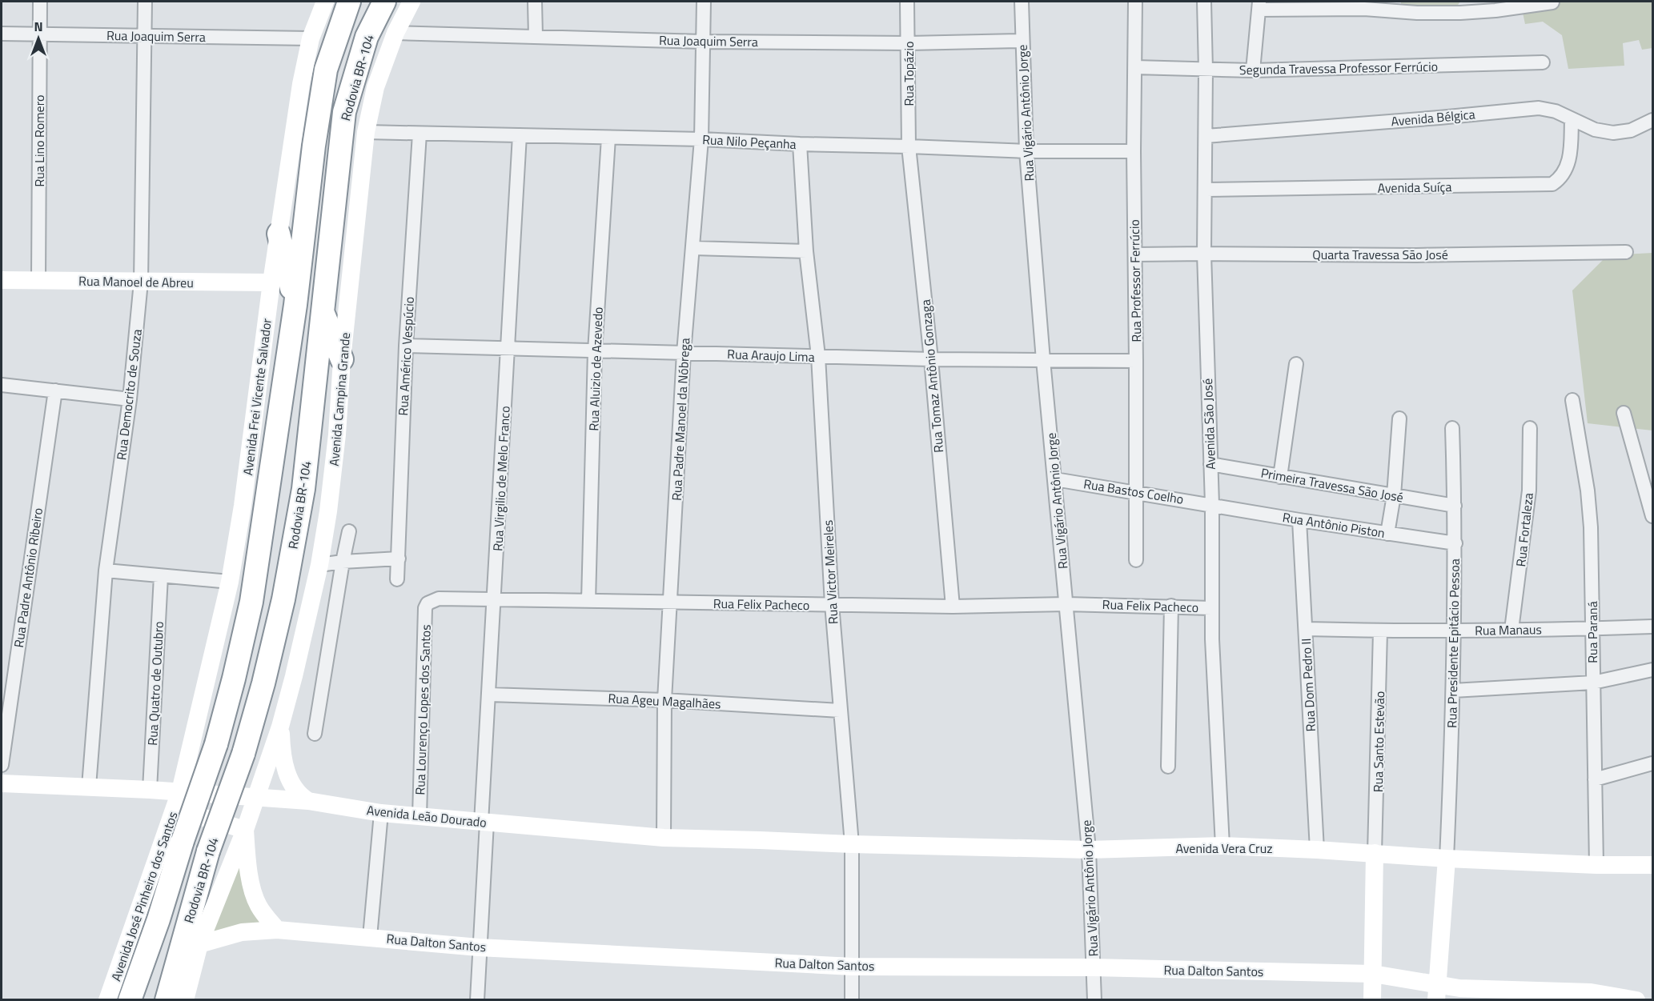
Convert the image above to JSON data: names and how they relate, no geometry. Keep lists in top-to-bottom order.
{
  "streets": {
    "highway": ["Rodovia BR-104"],
    "main road": [
      "Rua Manoel de Abreu",
      "Avenida Frei Vicente Salvador",
      "Avenida Campina Grande",
      "Avenida Leão Dourado",
      "Avenida Vera Cruz",
      "Avenida José Pinheiro dos Santos",
      "Rua Dalton Santos"
    ],
    "street": [
      "Rua Joaquim Serra",
      "Segunda Travessa Professor Ferrúcio",
      "Rua Topázio",
      "Rua Vigário Antônio Jorge",
      "Avenida Bélgica",
      "Rua Lino Romero",
      "Rua Nilo Peçanha",
      "Avenida Suíça",
      "Quarta Travessa São José",
      "Rua Professor Ferrúcio",
      "Rua Araujo Lima",
      "Rua Américo Vespúcio",
      "Rua Aluizio de Azevedo",
      "Rua Tomaz Antônio Gonzaga",
      "Rua Democrito de Souza",
      "Rua Padre Manoel da Nóbrega",
      "Avenida São José",
      "Rua Virgilio de Melo Franco",
      "Primeira Travessa São José",
      "Rua Bastos Coelho",
      "Rua Antônio Piston",
      "Rua Fortaleza",
      "Rua Victor Meireles",
      "Rua Padre Antônio Ribeiro",
      "Rua Felix Pacheco",
      "Rua Manaus",
      "Rua Paraná",
      "Rua Presidente Epitácio Pessoa",
      "Rua Quatro de Outubro",
      "Rua Dom Pedro II",
      "Rua Ageu Magalhães",
      "Rua Lourenço Lopes dos Santos",
      "Rua Santo Estevão"
    ]
  },
  "crossings": [
    ["Rua Joaquim Serra", "Rua Topázio"],
    ["Rua Joaquim Serra", "Rua Vigário Antônio Jorge"],
    ["Rua Joaquim Serra", "Rua Lino Romero"],
    ["Rua Joaquim Serra", "Rua Democrito de Souza"],
    ["Rua Joaquim Serra", "Avenida Frei Vicente Salvador"],
    ["Rua Joaquim Serra", "Avenida Campina Grande"],
    ["Rua Joaquim Serra", "Rua Padre Manoel da Nóbrega"],
    ["Segunda Travessa Professor Ferrúcio", "Rua Professor Ferrúcio"],
    ["Segunda Travessa Professor Ferrúcio", "Avenida São José"],
    ["Rua Topázio", "Rua Nilo Peçanha"],
    ["Rua Topázio", "Rua Tomaz Antônio Gonzaga"],
    ["Rua Vigário Antônio Jorge", "Rua Nilo Peçanha"],
    ["Rua Vigário Antônio Jorge", "Rua Araujo Lima"],
    ["Rua Vigário Antônio Jorge", "Rua Bastos Coelho"],
    ["Rua Vigário Antônio Jorge", "Rua Felix Pacheco"],
    ["Rua Vigário Antônio Jorge", "Avenida Vera Cruz"],
    ["Rua Vigário Antônio Jorge", "Rua Dalton Santos"],
    ["Avenida Bélgica", "Avenida Suíça"],
    ["Avenida Bélgica", "Avenida São José"],
    ["Rua Lino Romero", "Rua Manoel de Abreu"],
    ["Rua Nilo Peçanha", "Rua Professor Ferrúcio"],
    ["Rua Nilo Peçanha", "Rua Américo Vespúcio"],
    ["Rua Nilo Peçanha", "Rua Aluizio de Azevedo"],
    ["Rua Nilo Peçanha", "Rua Tomaz Antônio Gonzaga"],
    ["Rua Nilo Peçanha", "Avenida Campina Grande"],
    ["Rua Nilo Peçanha", "Rua Padre Manoel da Nóbrega"],
    ["Rua Nilo Peçanha", "Rua Virgilio de Melo Franco"],
    ["Rua Nilo Peçanha", "Rua Victor Meireles"],
    ["Avenida Suíça", "Avenida São José"],
    ["Quarta Travessa São José", "Rua Professor Ferrúcio"],
    ["Quarta Travessa São José", "Avenida São José"],
    ["Rua Professor Ferrúcio", "Rua Araujo Lima"],
    ["Rua Professor Ferrúcio", "Rua Bastos Coelho"],
    ["Rua Manoel de Abreu", "Rua Democrito de Souza"],
    ["Rua Manoel de Abreu", "Avenida Frei Vicente Salvador"],
    ["Rua Araujo Lima", "Rua Américo Vespúcio"],
    ["Rua Araujo Lima", "Rua Aluizio de Azevedo"],
    ["Rua Araujo Lima", "Rua Tomaz Antônio Gonzaga"],
    ["Rua Araujo Lima", "Rua Padre Manoel da Nóbrega"],
    ["Rua Araujo Lima", "Rua Virgilio de Melo Franco"],
    ["Rua Araujo Lima", "Rua Victor Meireles"],
    ["Rua Aluizio de Azevedo", "Rua Felix Pacheco"],
    ["Rua Tomaz Antônio Gonzaga", "Rua Felix Pacheco"],
    ["Rua Democrito de Souza", "Avenida Leão Dourado"],
    ["Avenida Frei Vicente Salvador", "Avenida Leão Dourado"],
    ["Avenida Frei Vicente Salvador", "Avenida José Pinheiro dos Santos"],
    ["Avenida Campina Grande", "Avenida Leão Dourado"],
    ["Rua Padre Manoel da Nóbrega", "Rua Felix Pacheco"],
    ["Rua Padre Manoel da Nóbrega", "Rua Ageu Magalhães"],
    ["Rua Padre Manoel da Nóbrega", "Avenida Leão Dourado"],
    ["Avenida São José", "Primeira Travessa São José"],
    ["Avenida São José", "Rua Bastos Coelho"],
    ["Avenida São José", "Rua Antônio Piston"],
    ["Avenida São José", "Rua Felix Pacheco"],
    ["Avenida São José", "Avenida Vera Cruz"],
    ["Rua Virgilio de Melo Franco", "Rua Felix Pacheco"],
    ["Rua Virgilio de Melo Franco", "Rua Ageu Magalhães"],
    ["Rua Virgilio de Melo Franco", "Avenida Leão Dourado"],
    ["Rua Virgilio de Melo Franco", "Rua Dalton Santos"],
    ["Primeira Travessa São José", "Rua Presidente Epitácio Pessoa"],
    ["Rua Bastos Coelho", "Rua Antônio Piston"],
    ["Rua Antônio Piston", "Rua Presidente Epitácio Pessoa"],
    ["Rua Antônio Piston", "Rua Dom Pedro II"],
    ["Rua Fortaleza", "Rua Manaus"],
    ["Rua Victor Meireles", "Rua Felix Pacheco"],
    ["Rua Victor Meireles", "Rua Ageu Magalhães"],
    ["Rua Victor Meireles", "Avenida Leão Dourado"],
    ["Rua Victor Meireles", "Avenida Vera Cruz"],
    ["Rua Victor Meireles", "Rua Dalton Santos"],
    ["Rua Felix Pacheco", "Rua Lourenço Lopes dos Santos"],
    ["Rua Manaus", "Rua Paraná"],
    ["Rua Manaus", "Rua Presidente Epitácio Pessoa"],
    ["Rua Manaus", "Rua Dom Pedro II"],
    ["Rua Manaus", "Rua Santo Estevão"],
    ["Rua Paraná", "Avenida Vera Cruz"],
    ["Rua Presidente Epitácio Pessoa", "Avenida Vera Cruz"],
    ["Rua Quatro de Outubro", "Avenida Leão Dourado"],
    ["Rua Dom Pedro II", "Avenida Vera Cruz"],
    ["Rua Lourenço Lopes dos Santos", "Avenida Leão Dourado"],
    ["Rua Santo Estevão", "Avenida Vera Cruz"],
    ["Avenida Leão Dourado", "Avenida Vera Cruz"],
    ["Avenida Leão Dourado", "Avenida José Pinheiro dos Santos"]
  ],
  "north": "top"
}
